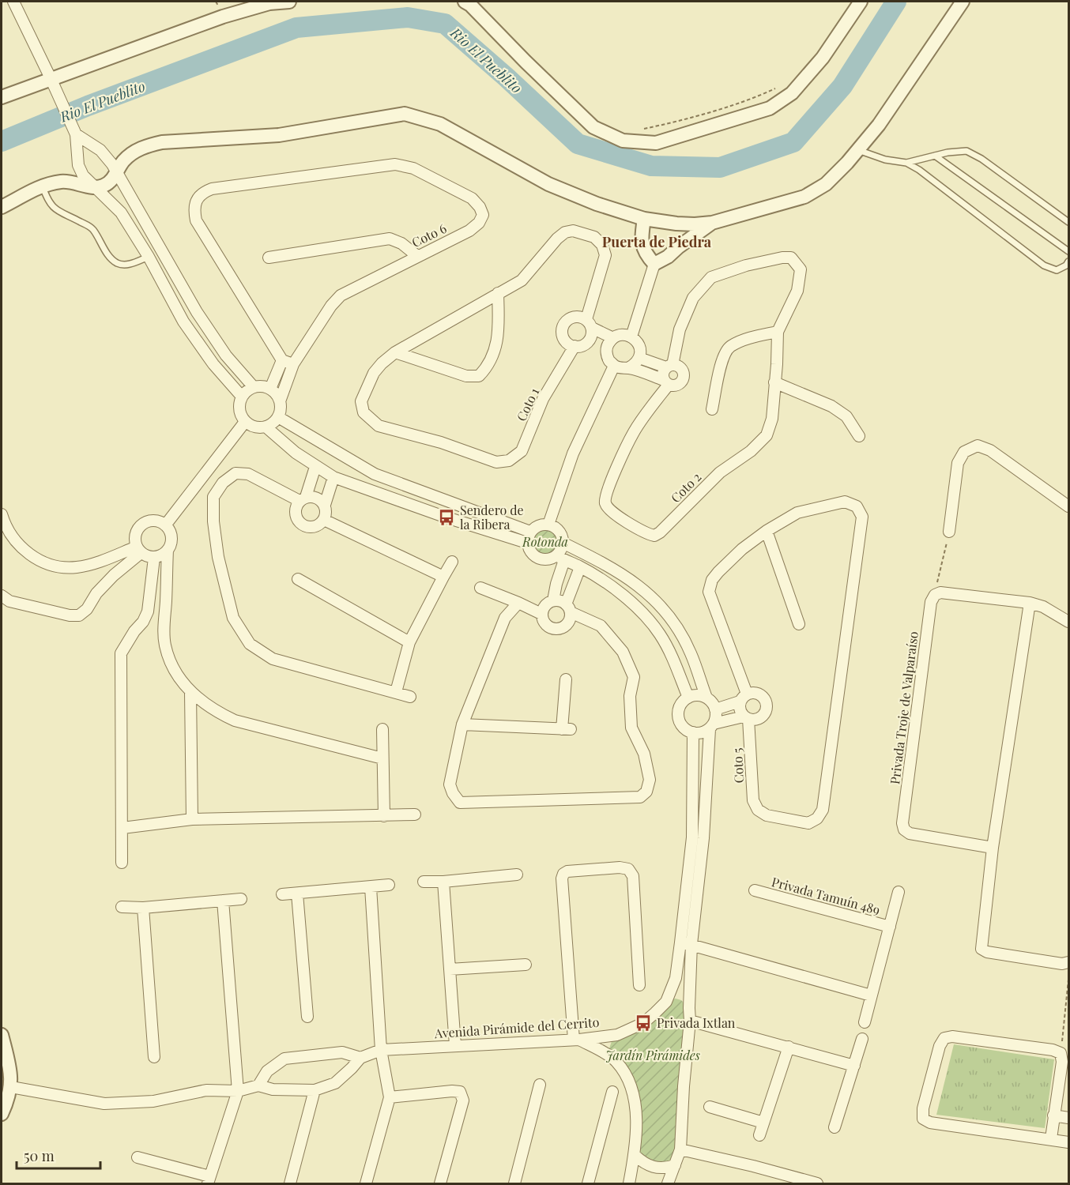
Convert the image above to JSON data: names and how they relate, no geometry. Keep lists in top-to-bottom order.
{
  "streets": {
    "street": [
      "Coto 6",
      "Coto 1",
      "Coto 2",
      "Privada Troje de Valparaíso",
      "Coto 5",
      "Privada Tamuín 489",
      "Avenida Pirámide del Cerrito"
    ]
  },
  "districts": ["Puerta de Piedra"],
  "water": ["Rio El Pueblito"],
  "parks": ["Rotonda", "Jardín Pirámides"],
  "places": {
    "bus stop": ["Sendero de la Ribera", "Privada Ixtlan"]
  },
  "scale_bar": "50 m"
}
